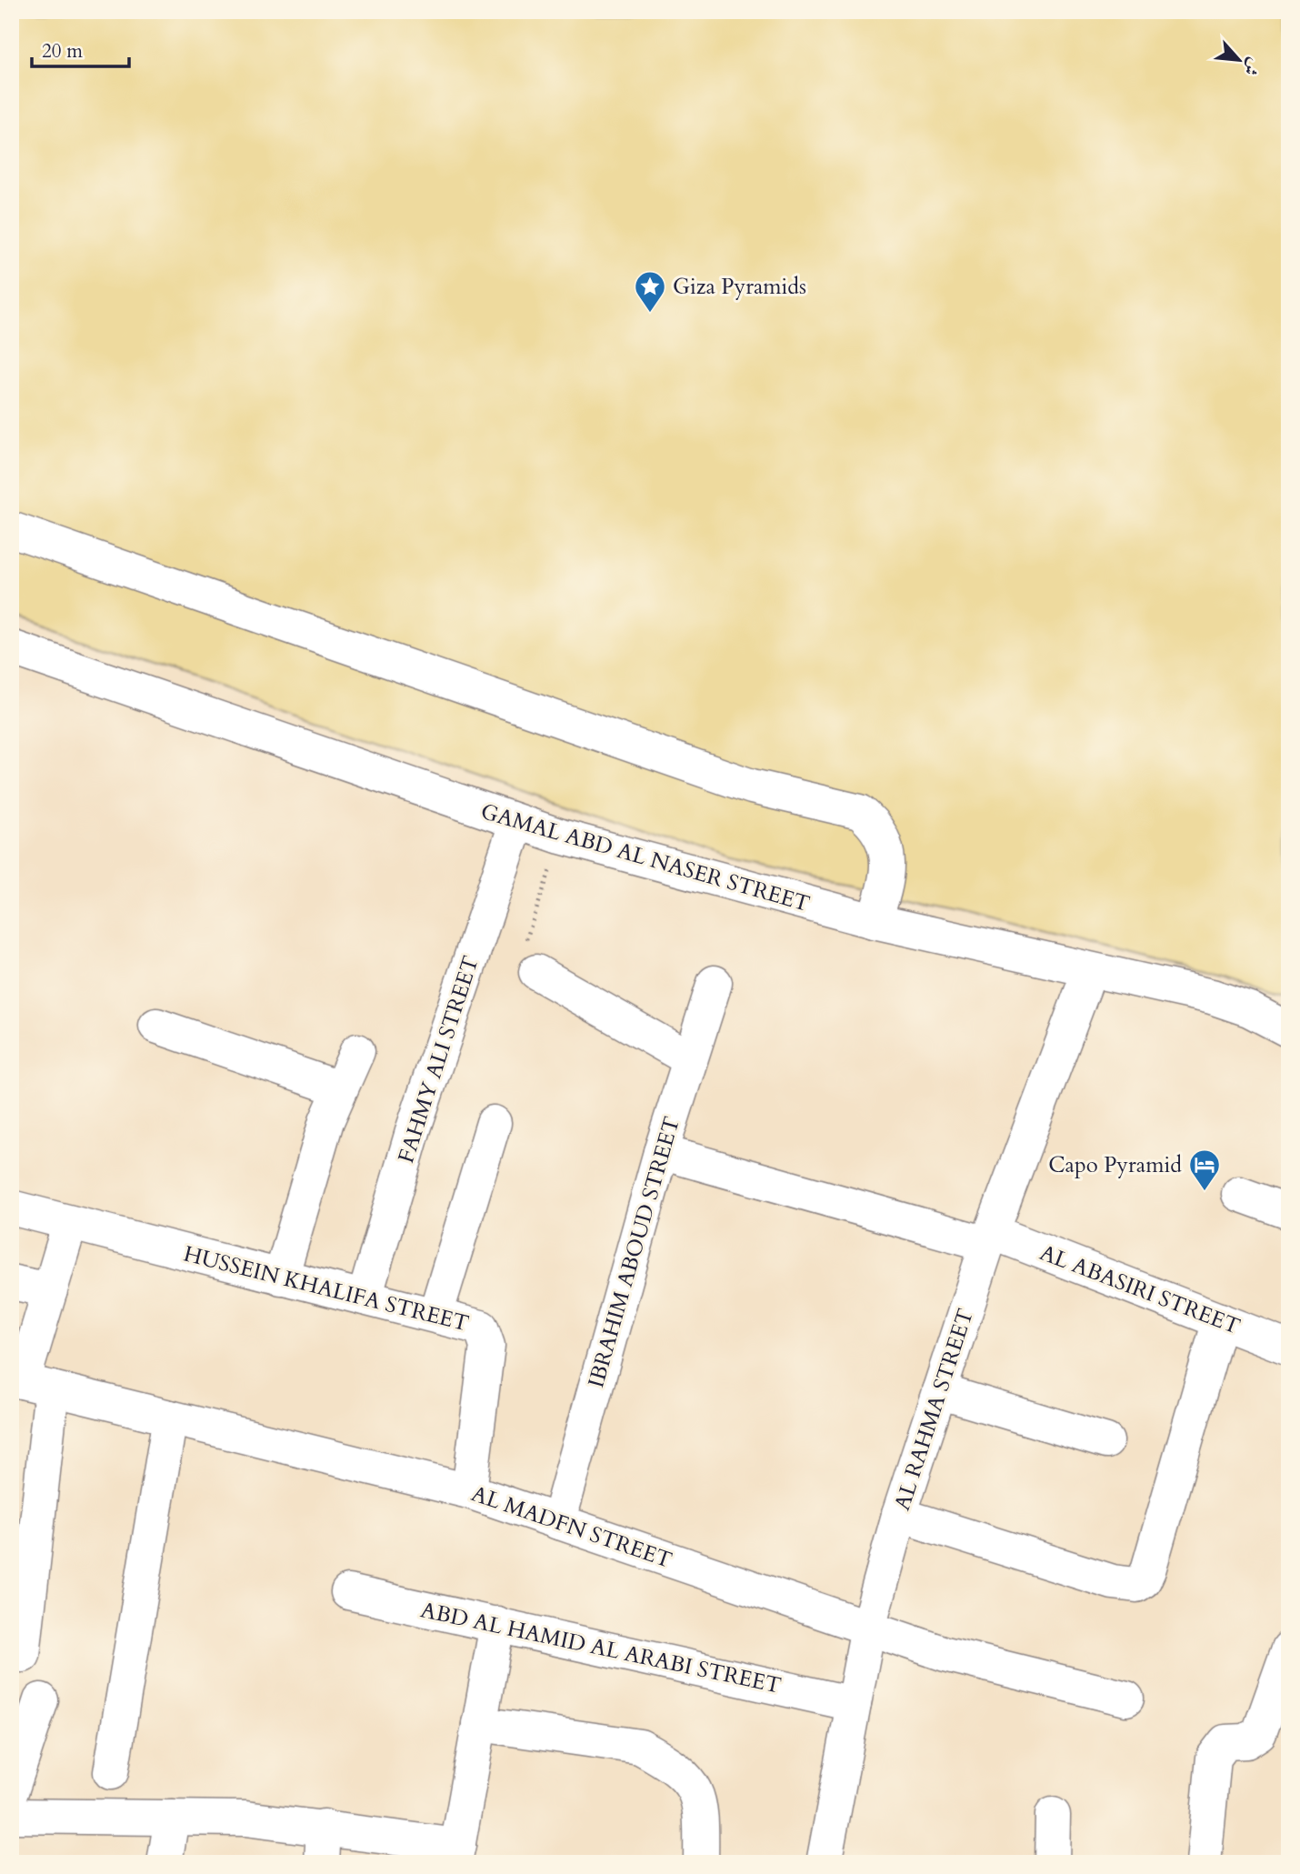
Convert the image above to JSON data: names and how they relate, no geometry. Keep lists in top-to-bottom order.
{
  "streets": {
    "street": [
      "GAMAL ABD AL NASER STREET",
      "FAHMY ALI STREET",
      "IBRAHIM ABOUD STREET",
      "HUSSEIN KHALIFA STREET",
      "AL ABASIRI STREET",
      "AL RAHMA STREET",
      "AL MADFN STREET",
      "ABD AL HAMID AL ARABI STREET"
    ]
  },
  "crossings": [
    ["GAMAL ABD AL NASER STREET", "FAHMY ALI STREET"],
    ["GAMAL ABD AL NASER STREET", "AL RAHMA STREET"],
    ["FAHMY ALI STREET", "HUSSEIN KHALIFA STREET"],
    ["IBRAHIM ABOUD STREET", "AL ABASIRI STREET"],
    ["IBRAHIM ABOUD STREET", "AL MADFN STREET"],
    ["HUSSEIN KHALIFA STREET", "AL MADFN STREET"],
    ["AL ABASIRI STREET", "AL RAHMA STREET"],
    ["AL RAHMA STREET", "AL MADFN STREET"],
    ["AL RAHMA STREET", "ABD AL HAMID AL ARABI STREET"]
  ],
  "places": {
    "place": ["Giza Pyramids"],
    "hotel": ["Capo Pyramid"]
  },
  "scale_bar": "20 m",
  "north": "bottom right"
}
